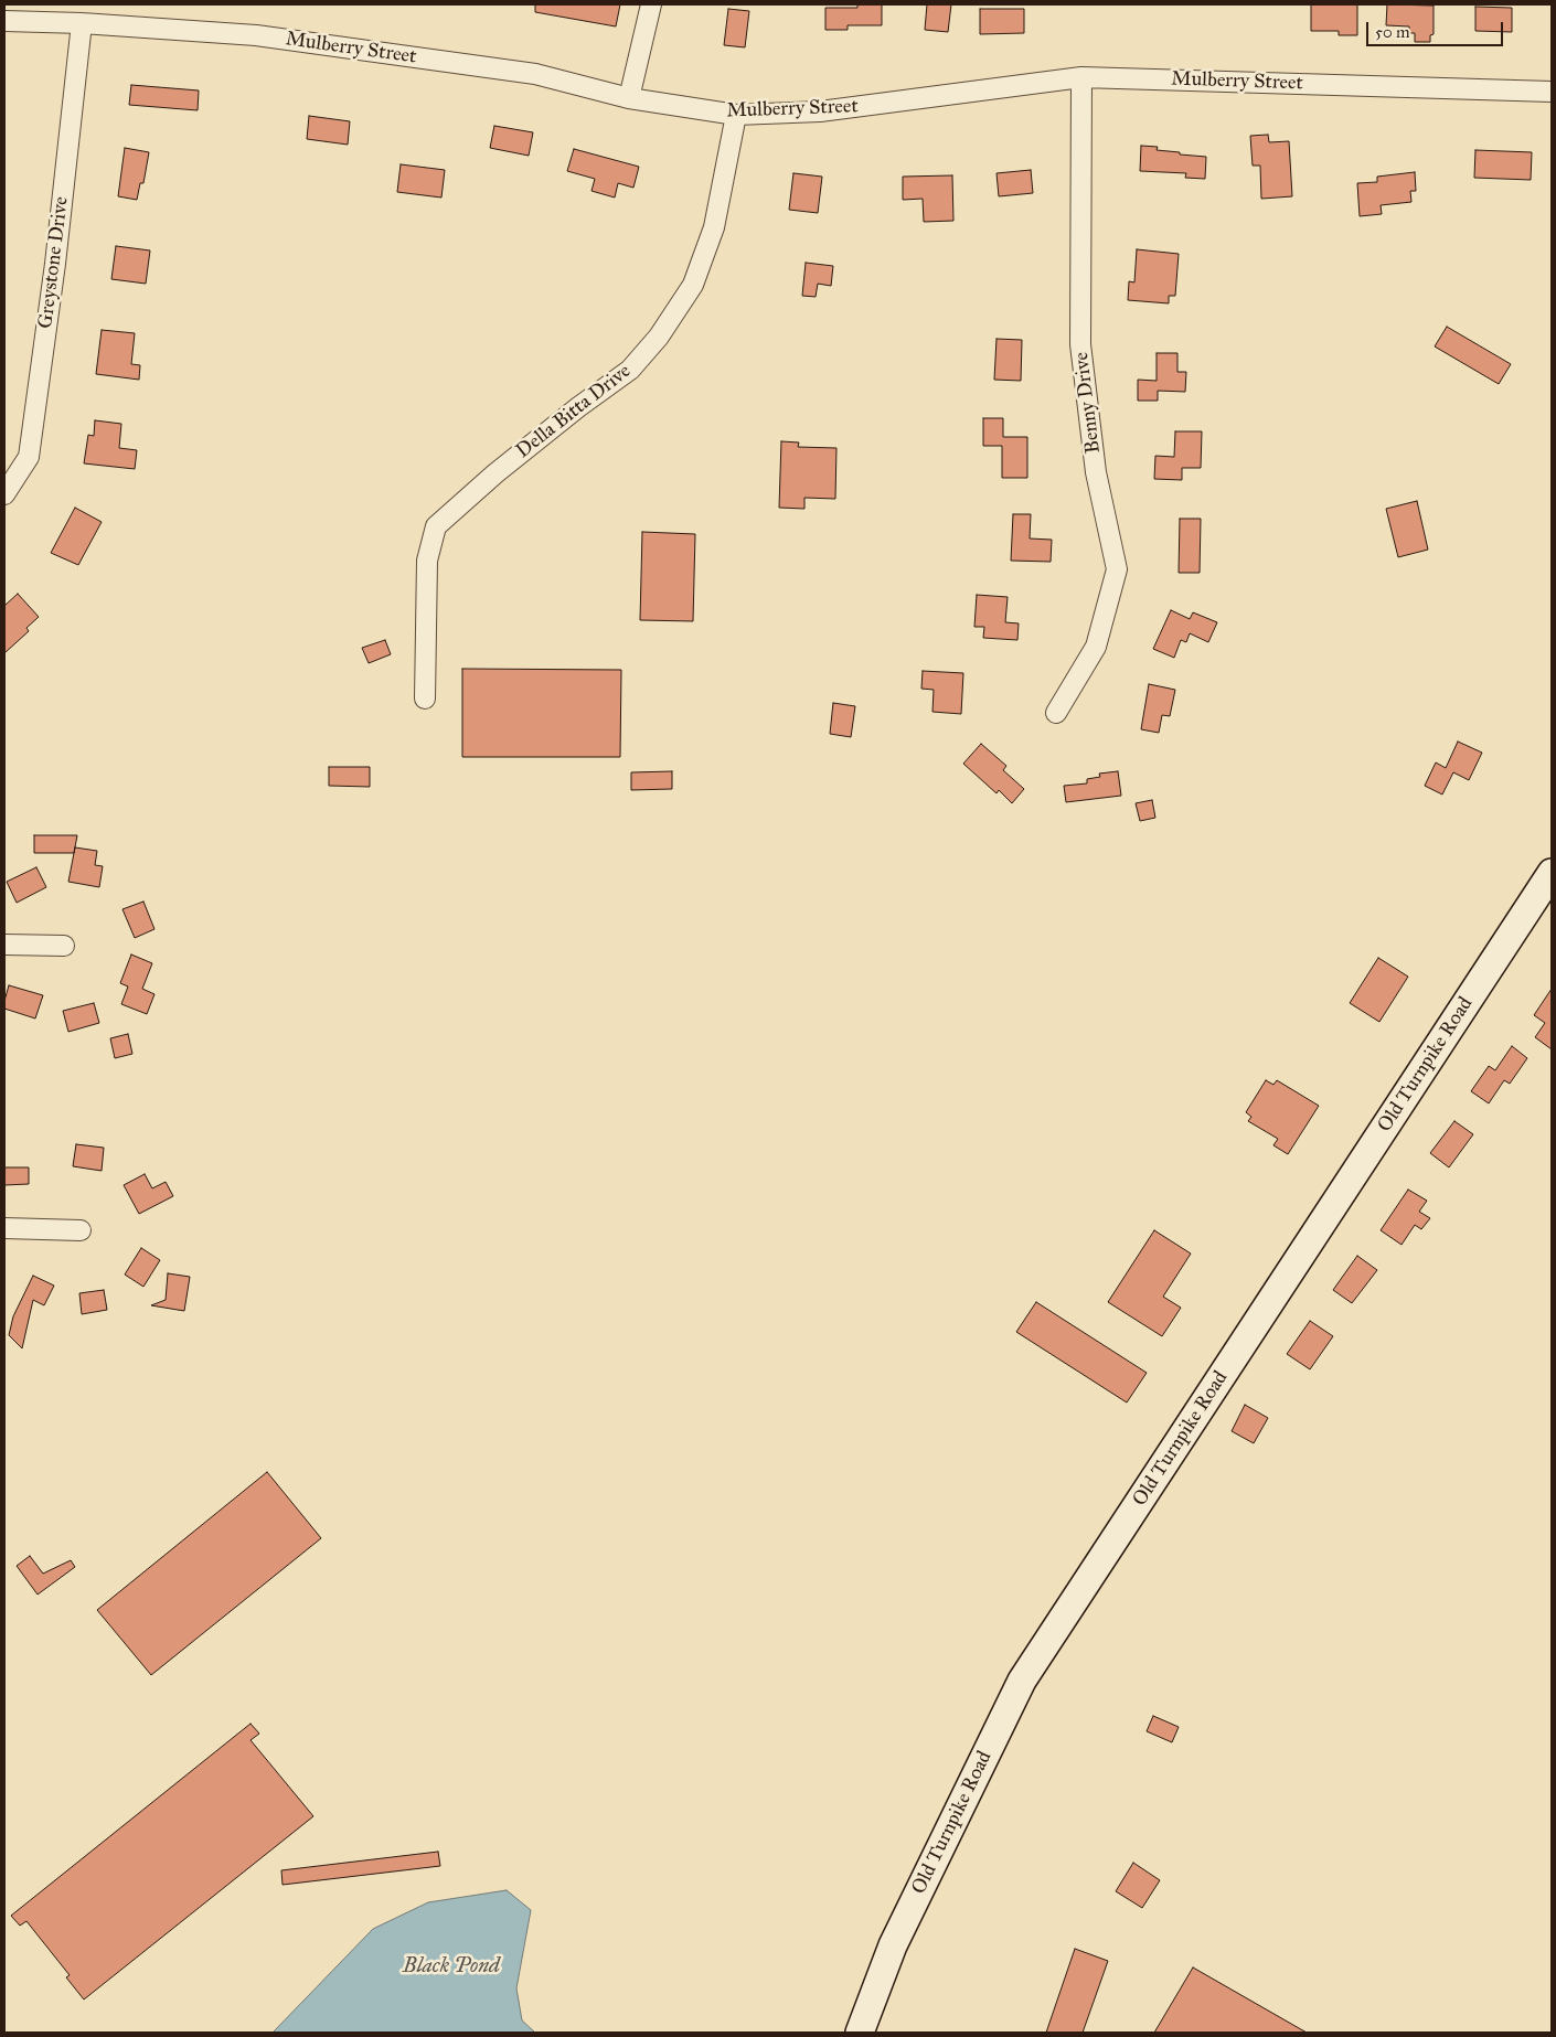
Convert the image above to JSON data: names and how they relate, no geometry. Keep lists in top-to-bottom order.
{
  "streets": {
    "main road": ["Old Turnpike Road"],
    "street": [
      "Mulberry Street",
      "Greystone Drive",
      "Benny Drive",
      "Della Bitta Drive"
    ]
  },
  "crossings": [
    ["Mulberry Street", "Greystone Drive"],
    ["Mulberry Street", "Benny Drive"],
    ["Mulberry Street", "Della Bitta Drive"]
  ],
  "water": ["Black Pond"],
  "scale_bar": "50 m"
}
